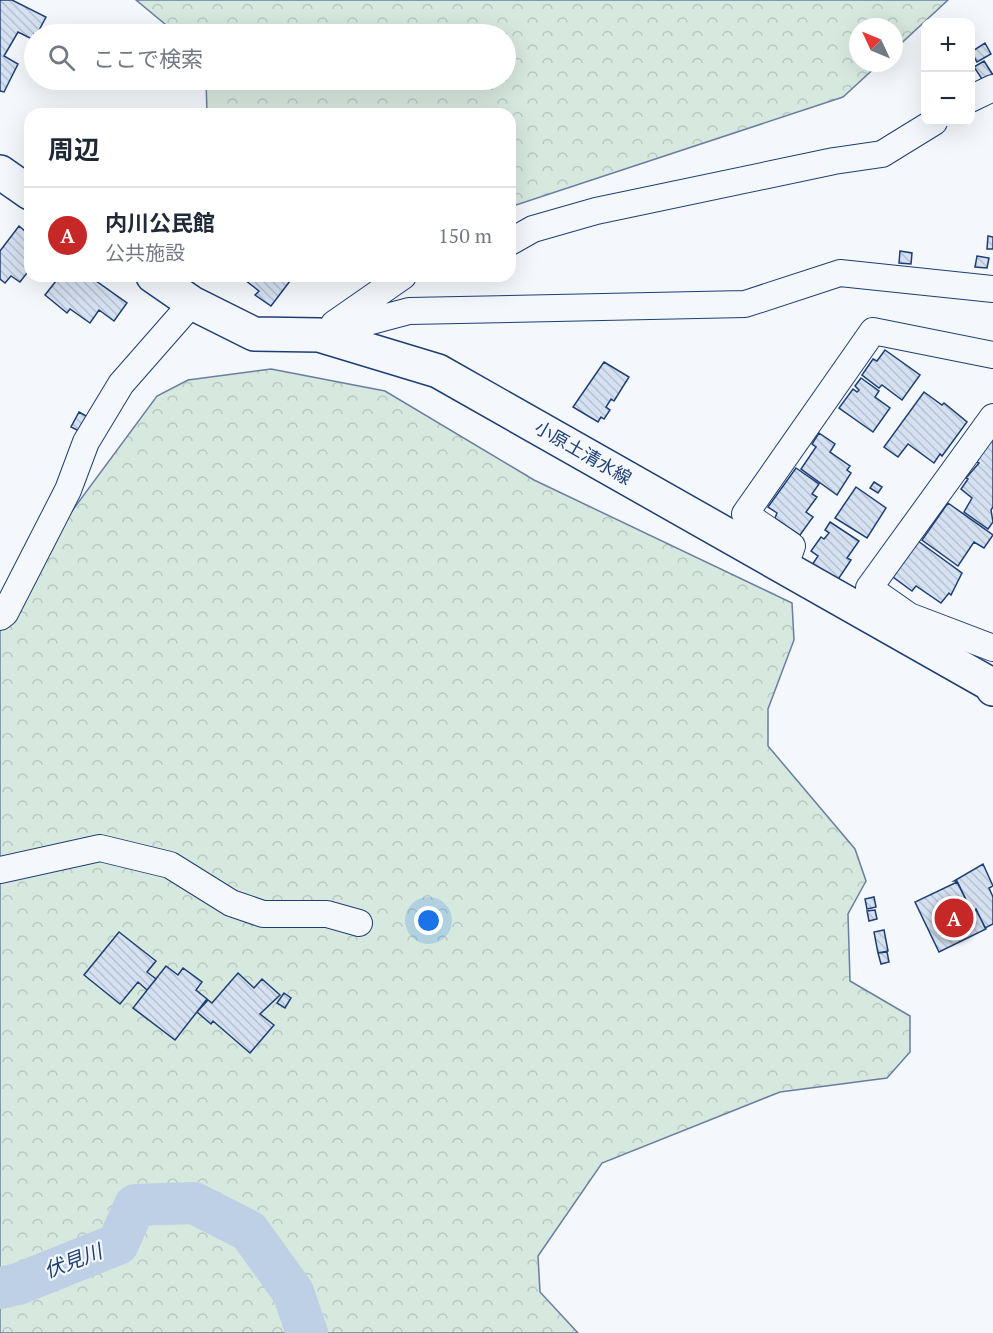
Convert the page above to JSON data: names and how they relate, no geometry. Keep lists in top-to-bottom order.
{
  "streets": {
    "main road": ["小原土清水線"]
  },
  "water": ["伏見川"],
  "north": "top left",
  "page": {
    "map_buttons": ["+", "−"],
    "search": "ここで検索",
    "heading": "周辺",
    "list": [
      {
        "mark": "A",
        "name": "内川公民館",
        "note": "公共施設",
        "value": "150 m"
      }
    ],
    "pins": "A"
  }
}
